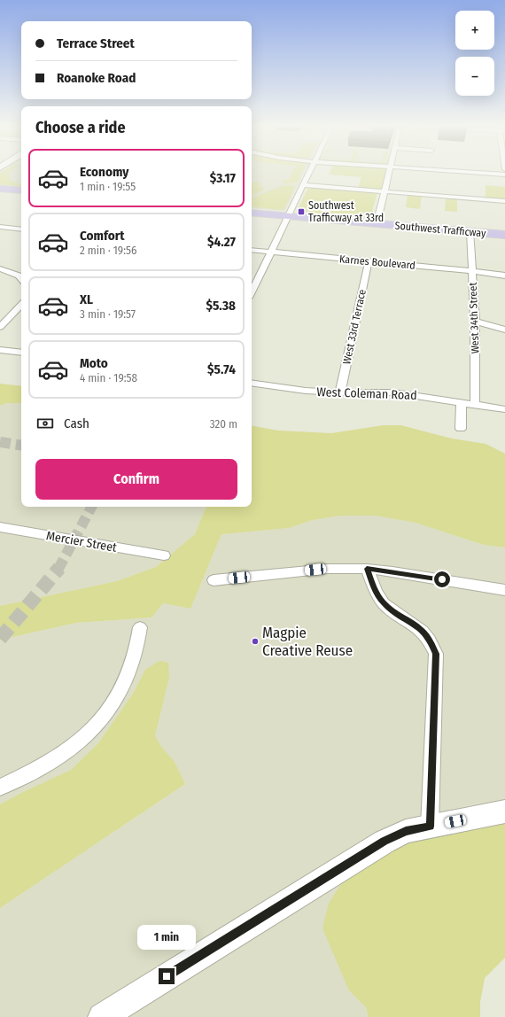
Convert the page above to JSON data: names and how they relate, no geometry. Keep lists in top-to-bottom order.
{
  "streets": {
    "main road": ["Southwest Trafficway"],
    "street": [
      "Karnes Boulevard",
      "West 34th Street",
      "West 33rd Terrace",
      "West Coleman Road",
      "Mercier Street"
    ]
  },
  "crossings": [
    ["Southwest Trafficway", "West 34th Street"],
    ["Karnes Boulevard", "West 34th Street"],
    ["Karnes Boulevard", "West 33rd Terrace"],
    ["West 34th Street", "West Coleman Road"],
    ["West 33rd Terrace", "West Coleman Road"]
  ],
  "places": {
    "transit": ["Southwest Trafficway at 33rd"],
    "other": ["Magpie Creative Reuse"]
  },
  "page": {
    "map_buttons": ["+", "−"],
    "banner": ["Terrace Street", "Roanoke Road"],
    "heading": "Choose a ride",
    "list": [
      {
        "name": "Economy",
        "note": "1 min · 19:55",
        "value": "$3.17"
      },
      {
        "name": "Comfort",
        "note": "2 min · 19:56",
        "value": "$4.27"
      },
      {
        "name": "XL",
        "note": "3 min · 19:57",
        "value": "$5.38"
      },
      {
        "name": "Moto",
        "note": "4 min · 19:58",
        "value": "$5.74"
      }
    ],
    "pay": ["Cash", "320 m"],
    "buttons": "Confirm",
    "bubble": "1 min"
  }
}
